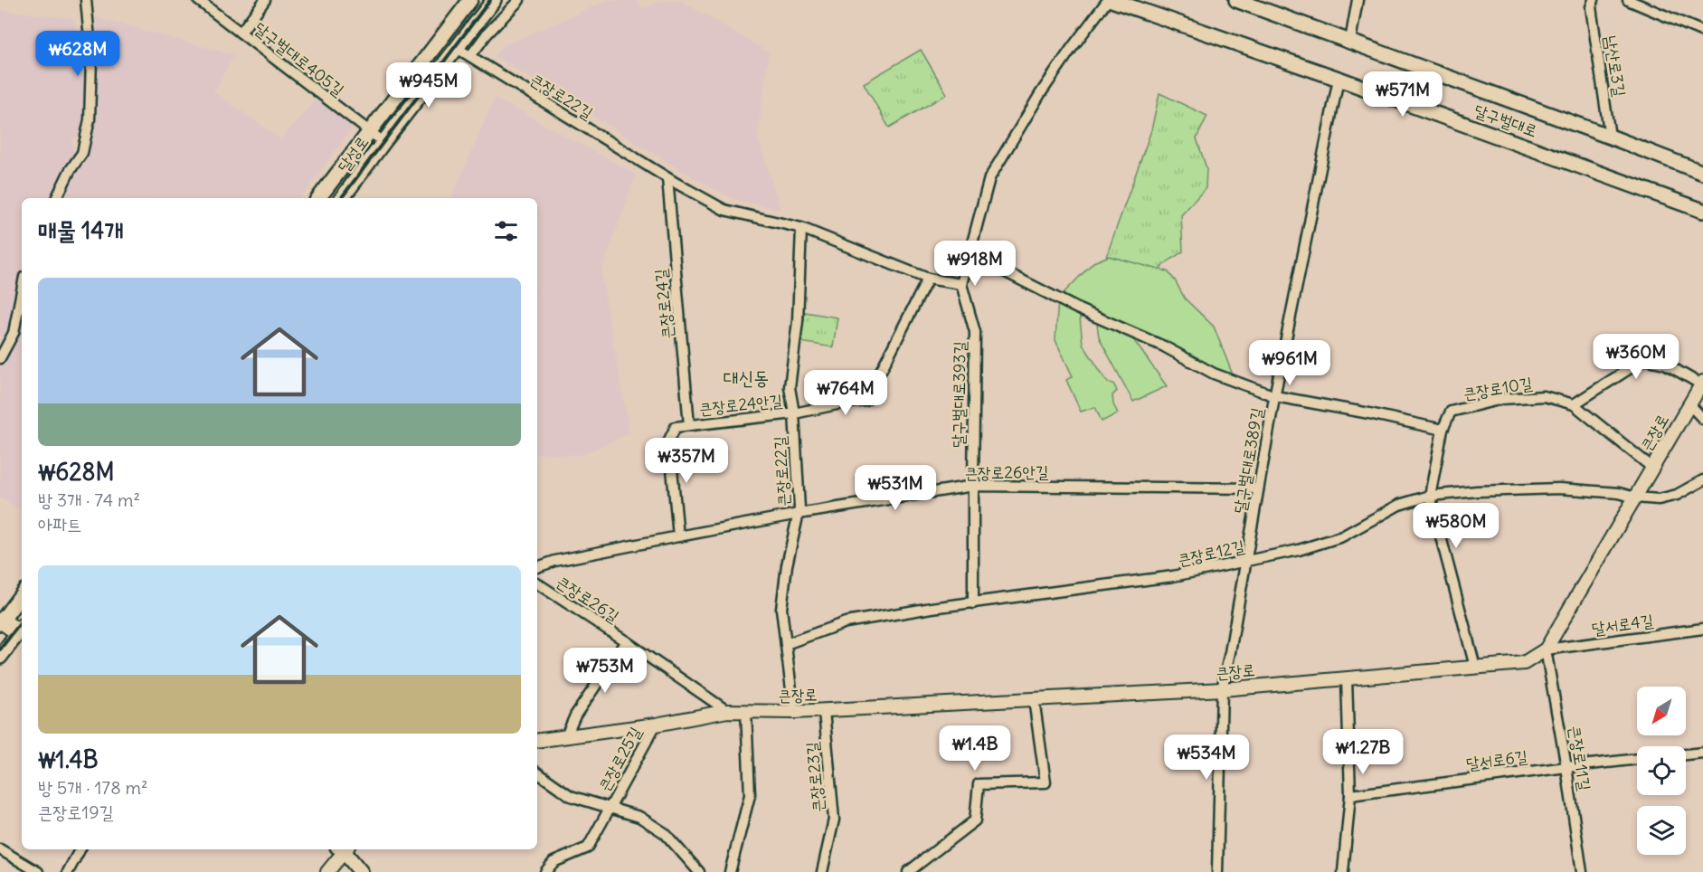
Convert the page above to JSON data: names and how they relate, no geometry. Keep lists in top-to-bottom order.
{
  "streets": {
    "main road": ["달구벌대로", "달성로"],
    "street": [
      "달구벌대로405길",
      "남산로3길",
      "큰장로22길",
      "큰장로24길",
      "큰장로10길",
      "달구벌대로393길",
      "큰장로24안길",
      "큰장로",
      "달구벌대로389길",
      "큰장로26안길",
      "큰장로12길",
      "큰장로26길",
      "달서로4길",
      "큰장로11길",
      "큰장로25길",
      "달서로6길",
      "큰장로23길"
    ]
  },
  "crossings": [
    ["달구벌대로405길", "달성로"],
    ["남산로3길", "달구벌대로"],
    ["큰장로22길", "달성로"],
    ["큰장로22길", "큰장로24길"],
    ["큰장로22길", "달구벌대로393길"],
    ["큰장로22길", "큰장로24안길"],
    ["큰장로22길", "큰장로"],
    ["큰장로22길", "큰장로26안길"],
    ["큰장로22길", "큰장로12길"],
    ["달구벌대로", "달구벌대로389길"],
    ["큰장로24길", "큰장로24안길"],
    ["큰장로10길", "큰장로"],
    ["달구벌대로393길", "큰장로26안길"],
    ["달구벌대로393길", "큰장로12길"],
    ["큰장로24안길", "큰장로26안길"],
    ["큰장로", "달구벌대로389길"],
    ["큰장로", "큰장로12길"],
    ["큰장로", "큰장로26길"],
    ["큰장로", "달서로4길"],
    ["큰장로", "큰장로11길"],
    ["큰장로", "큰장로25길"],
    ["큰장로", "큰장로23길"],
    ["달구벌대로389길", "큰장로26안길"],
    ["달구벌대로389길", "큰장로12길"],
    ["달서로4길", "큰장로11길"],
    ["큰장로11길", "달서로6길"]
  ],
  "districts": ["대신동"],
  "north": "bottom left",
  "page": {
    "price": [
      "₩628M",
      "₩945M",
      "₩571M",
      "₩918M",
      "₩360M",
      "₩961M",
      "₩764M",
      "₩357M",
      "₩531M",
      "₩580M",
      "₩753M",
      "₩1.4B",
      "₩1.27B",
      "₩534M"
    ],
    "heading": "매물 14개",
    "list": [
      {
        "name": "₩628M",
        "note": "방 3개 · 74 m² · 아파트"
      },
      {
        "name": "₩1.4B",
        "note": "방 5개 · 178 m² · 큰장로19길"
      }
    ]
  }
}
